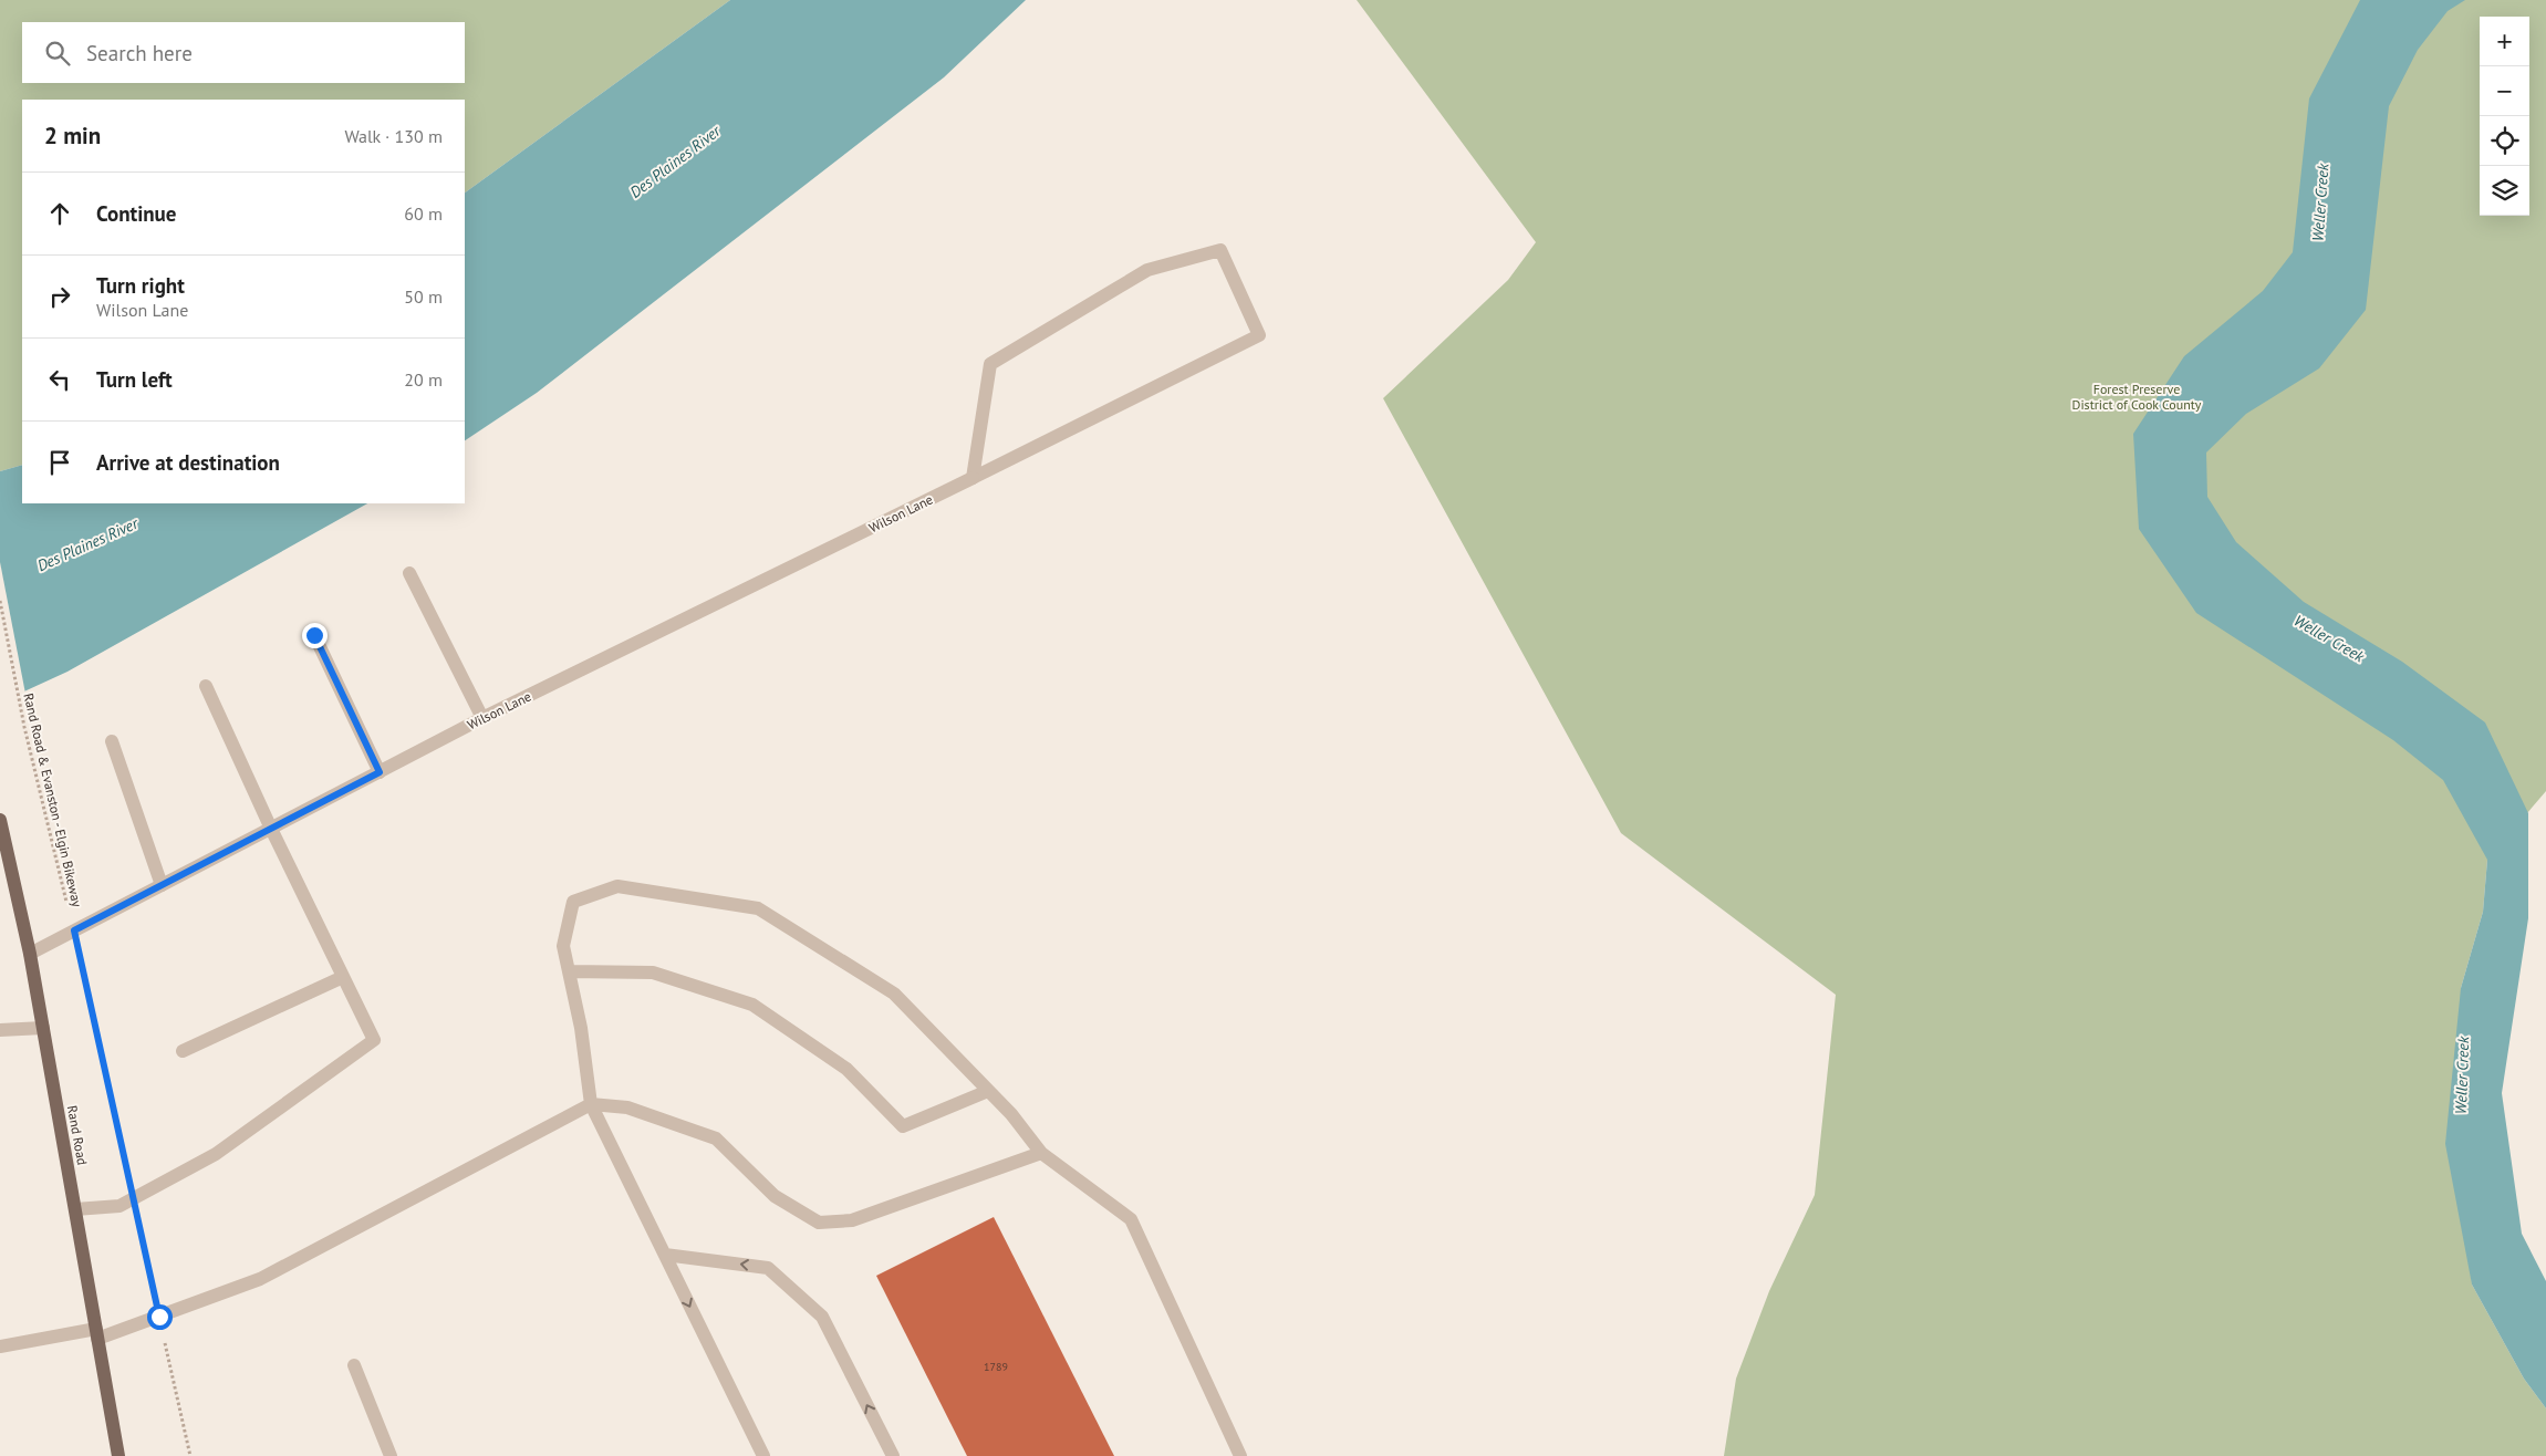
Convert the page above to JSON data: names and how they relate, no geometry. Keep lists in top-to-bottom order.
{
  "streets": {
    "main road": ["Rand Road"],
    "street": ["Wilson Lane"],
    "path": ["Rand Road & Evanston - Elgin Bikeway"]
  },
  "crossings": [
    ["Wilson Lane", "Rand Road & Evanston - Elgin Bikeway"],
    ["Wilson Lane", "Rand Road"]
  ],
  "water": ["Des Plaines River", "Weller Creek"],
  "parks": ["Forest Preserve District of Cook County"],
  "house_numbers": ["1789"],
  "page": {
    "map_buttons": ["+", "−"],
    "search": "Search here",
    "heading": ["2 min", "Walk · 130 m"],
    "list": [
      ["Continue", "60 m"],
      ["Turn right", "Wilson Lane", "50 m"],
      ["Turn left", "20 m"],
      "Arrive at destination"
    ]
  }
}
